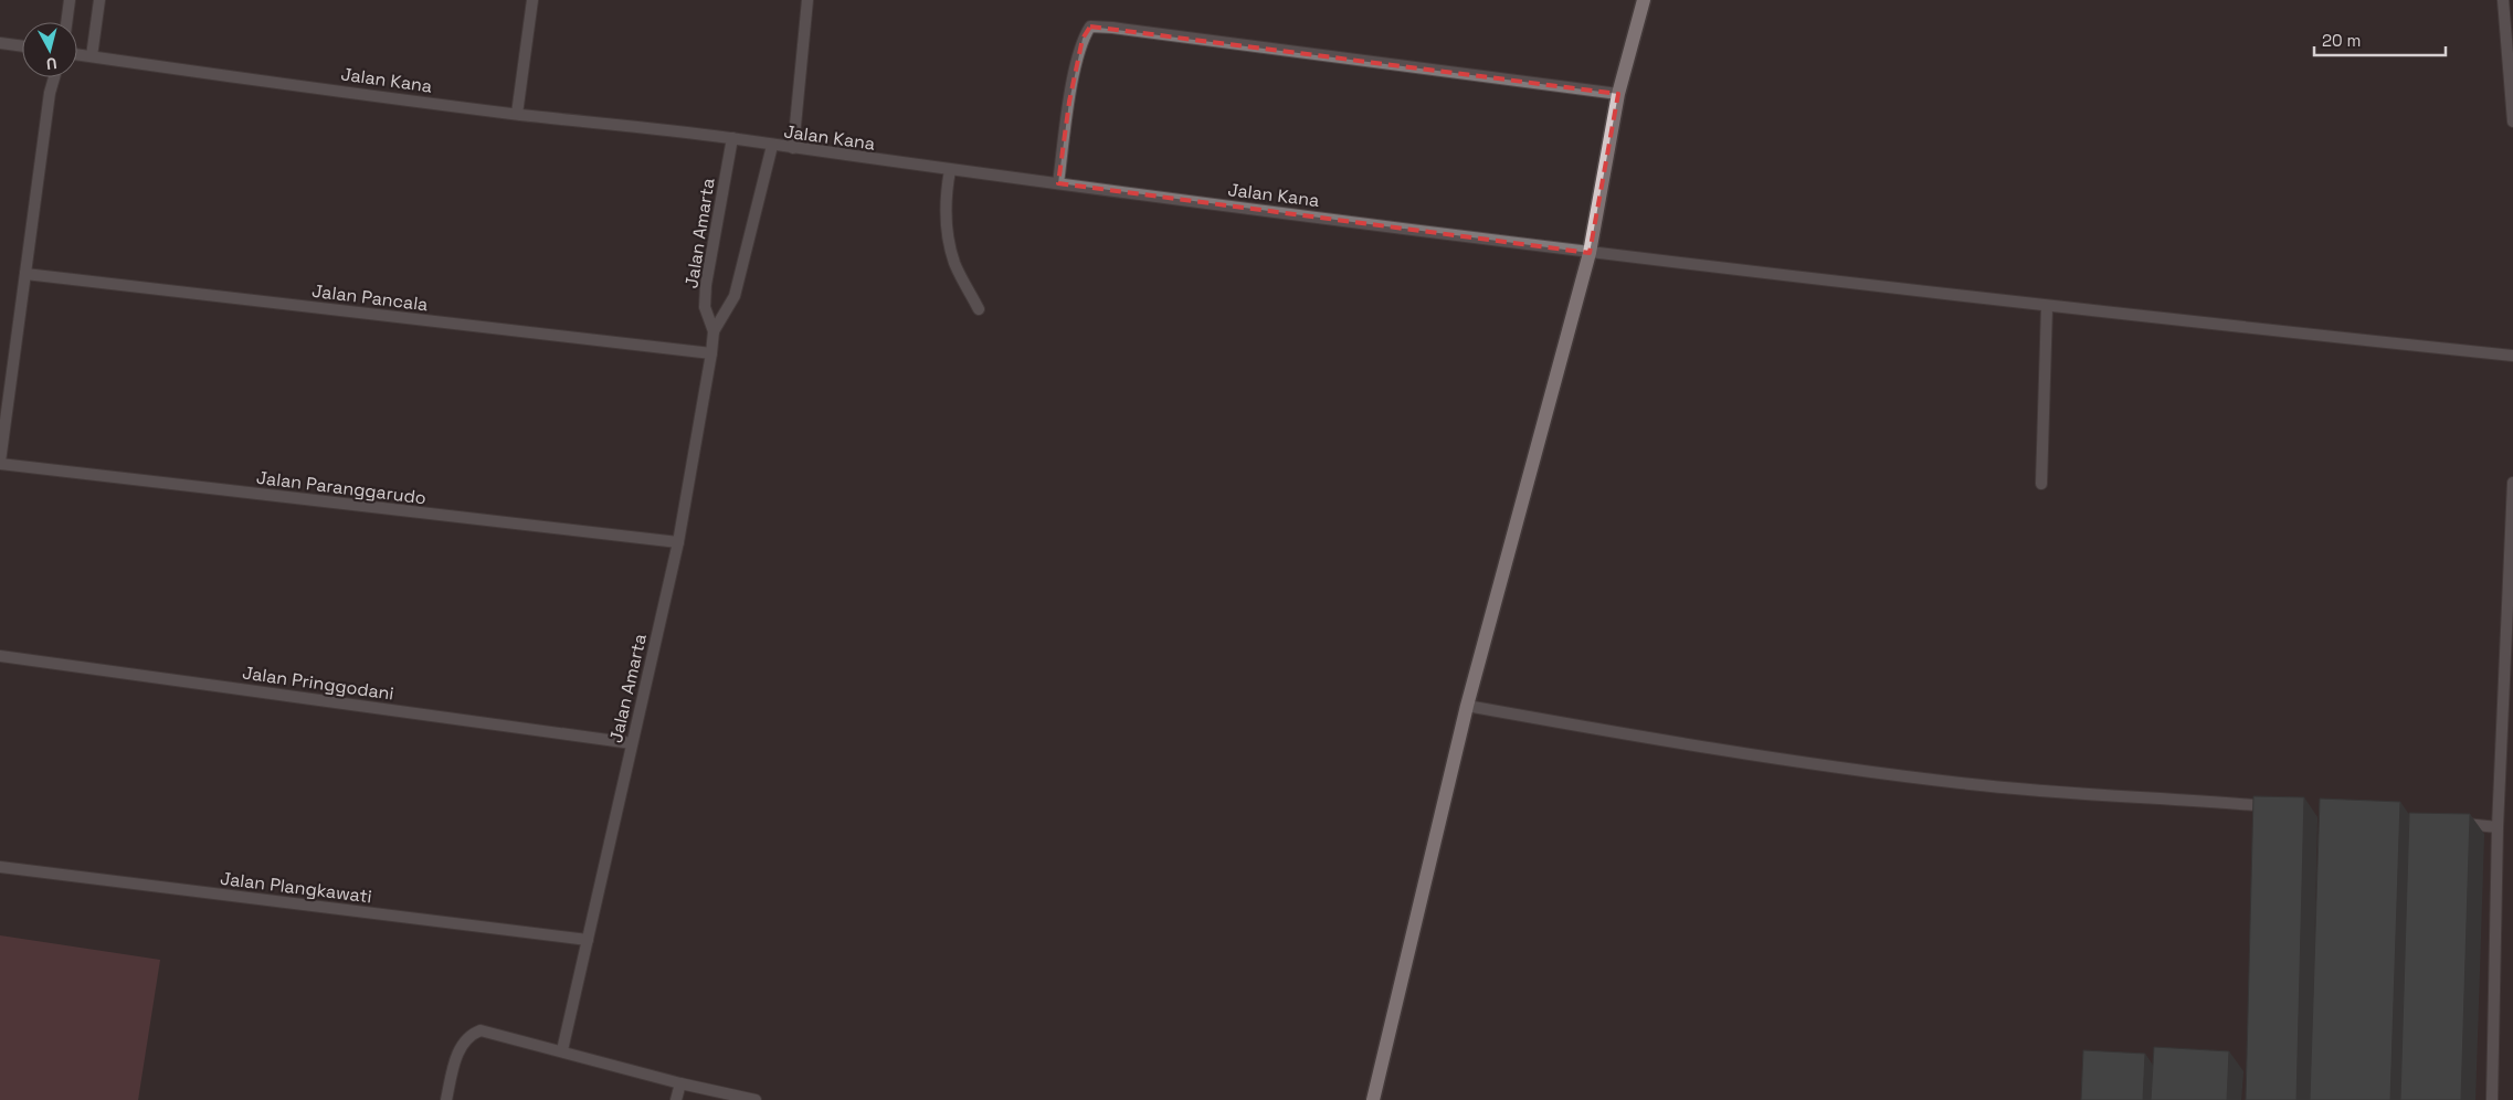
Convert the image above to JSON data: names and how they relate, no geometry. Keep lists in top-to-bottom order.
{
  "streets": {
    "street": [
      "Jalan Kana",
      "Jalan Amarta",
      "Jalan Pancala",
      "Jalan Paranggarudo",
      "Jalan Pringgodani",
      "Jalan Plangkawati"
    ]
  },
  "crossings": [
    ["Jalan Kana", "Jalan Amarta"],
    ["Jalan Amarta", "Jalan Pancala"],
    ["Jalan Amarta", "Jalan Paranggarudo"],
    ["Jalan Amarta", "Jalan Pringgodani"],
    ["Jalan Amarta", "Jalan Plangkawati"]
  ],
  "scale_bar": "20 m",
  "north": "bottom"
}
